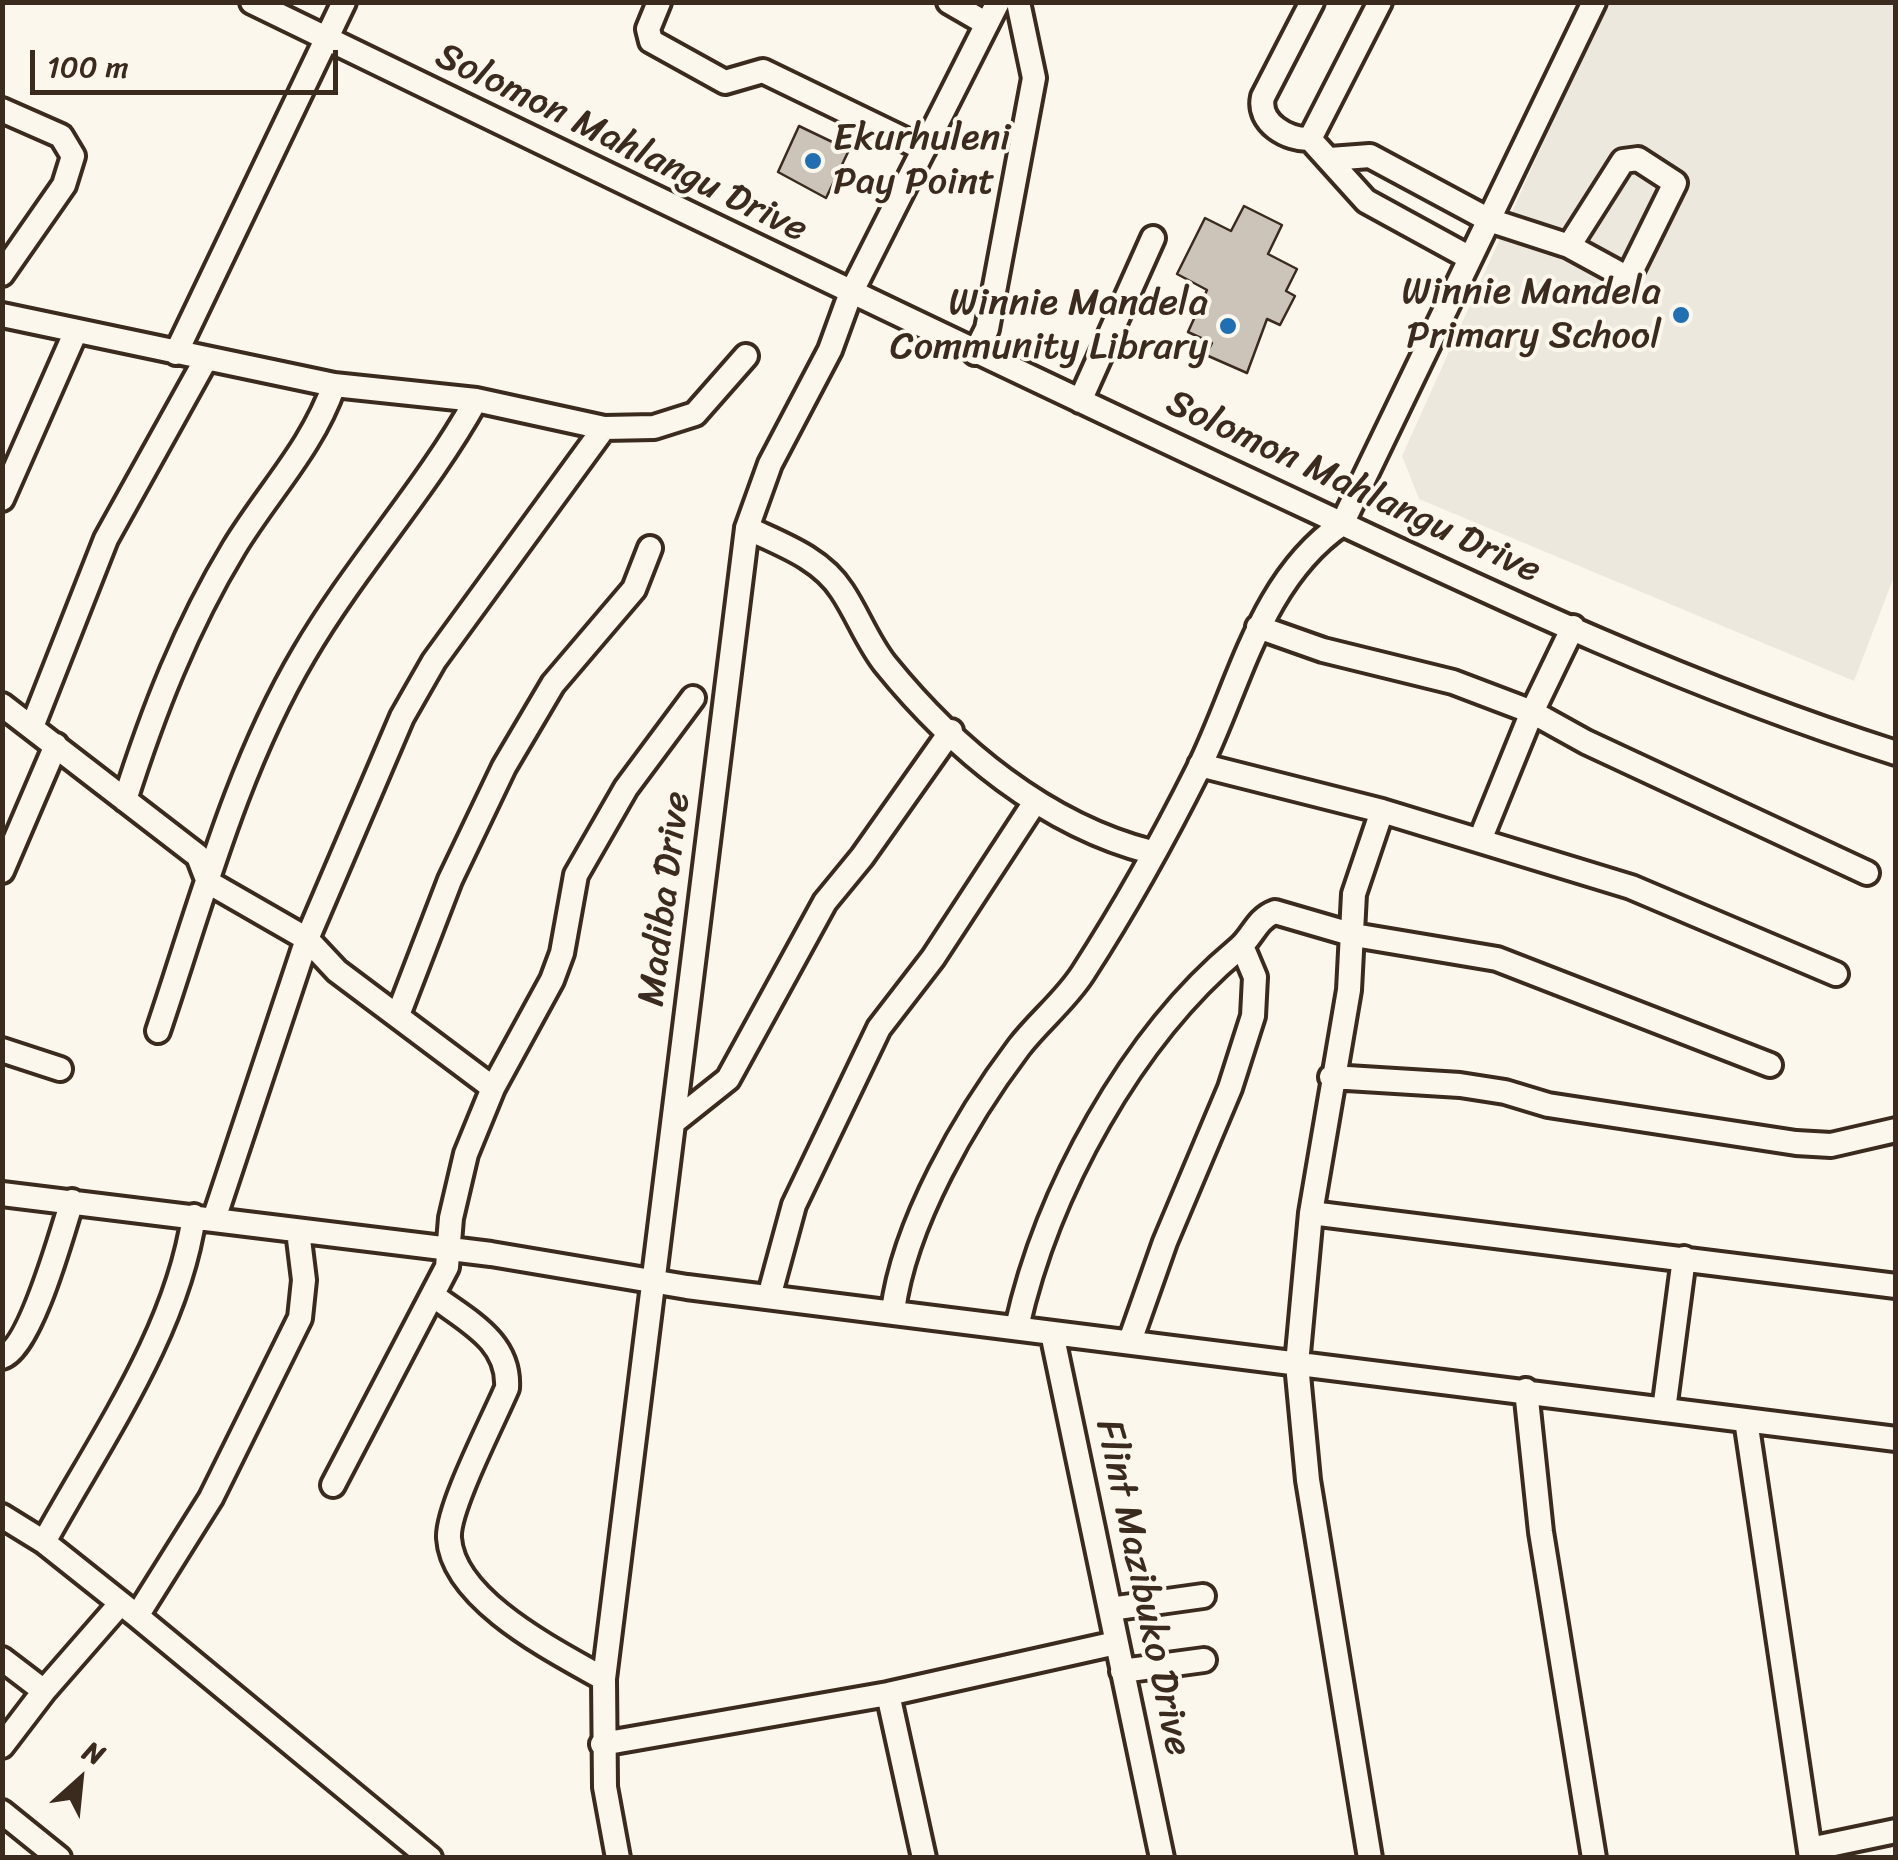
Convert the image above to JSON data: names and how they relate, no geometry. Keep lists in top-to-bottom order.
{
  "streets": {
    "street": ["Solomon Mahlangu Drive", "Madiba Drive", "Flint Mazibuko Drive"]
  },
  "crossings": [
    ["Solomon Mahlangu Drive", "Madiba Drive"]
  ],
  "places": ["Ekurhuleni Pay Point", "Winnie Mandela Primary School", "Winnie Mandela Community Library"],
  "scale_bar": "100 m",
  "north": "top right"
}
